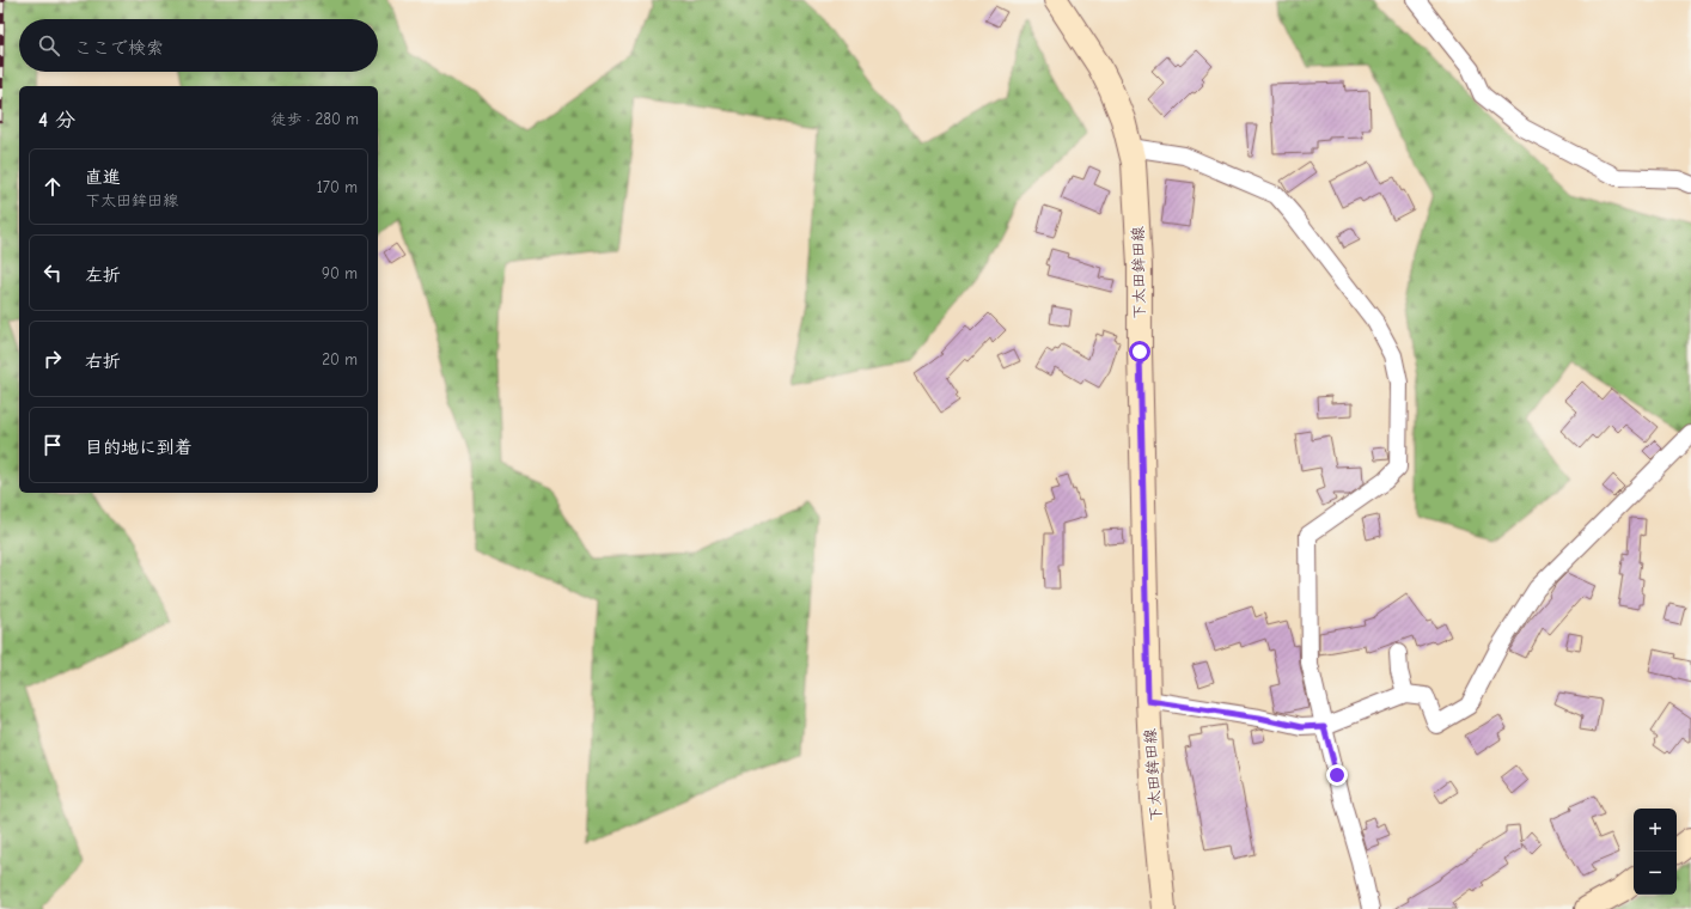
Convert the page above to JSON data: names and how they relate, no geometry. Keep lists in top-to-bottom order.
{
  "streets": {
    "main road": ["下太田鉾田線"]
  },
  "page": {
    "search": "ここで検索",
    "heading": ["4 分", "徒歩 · 280 m"],
    "list": [
      ["直進", "下太田鉾田線", "170 m"],
      ["左折", "90 m"],
      ["右折", "20 m"],
      "目的地に到着"
    ],
    "map_buttons": ["+", "−"]
  }
}
